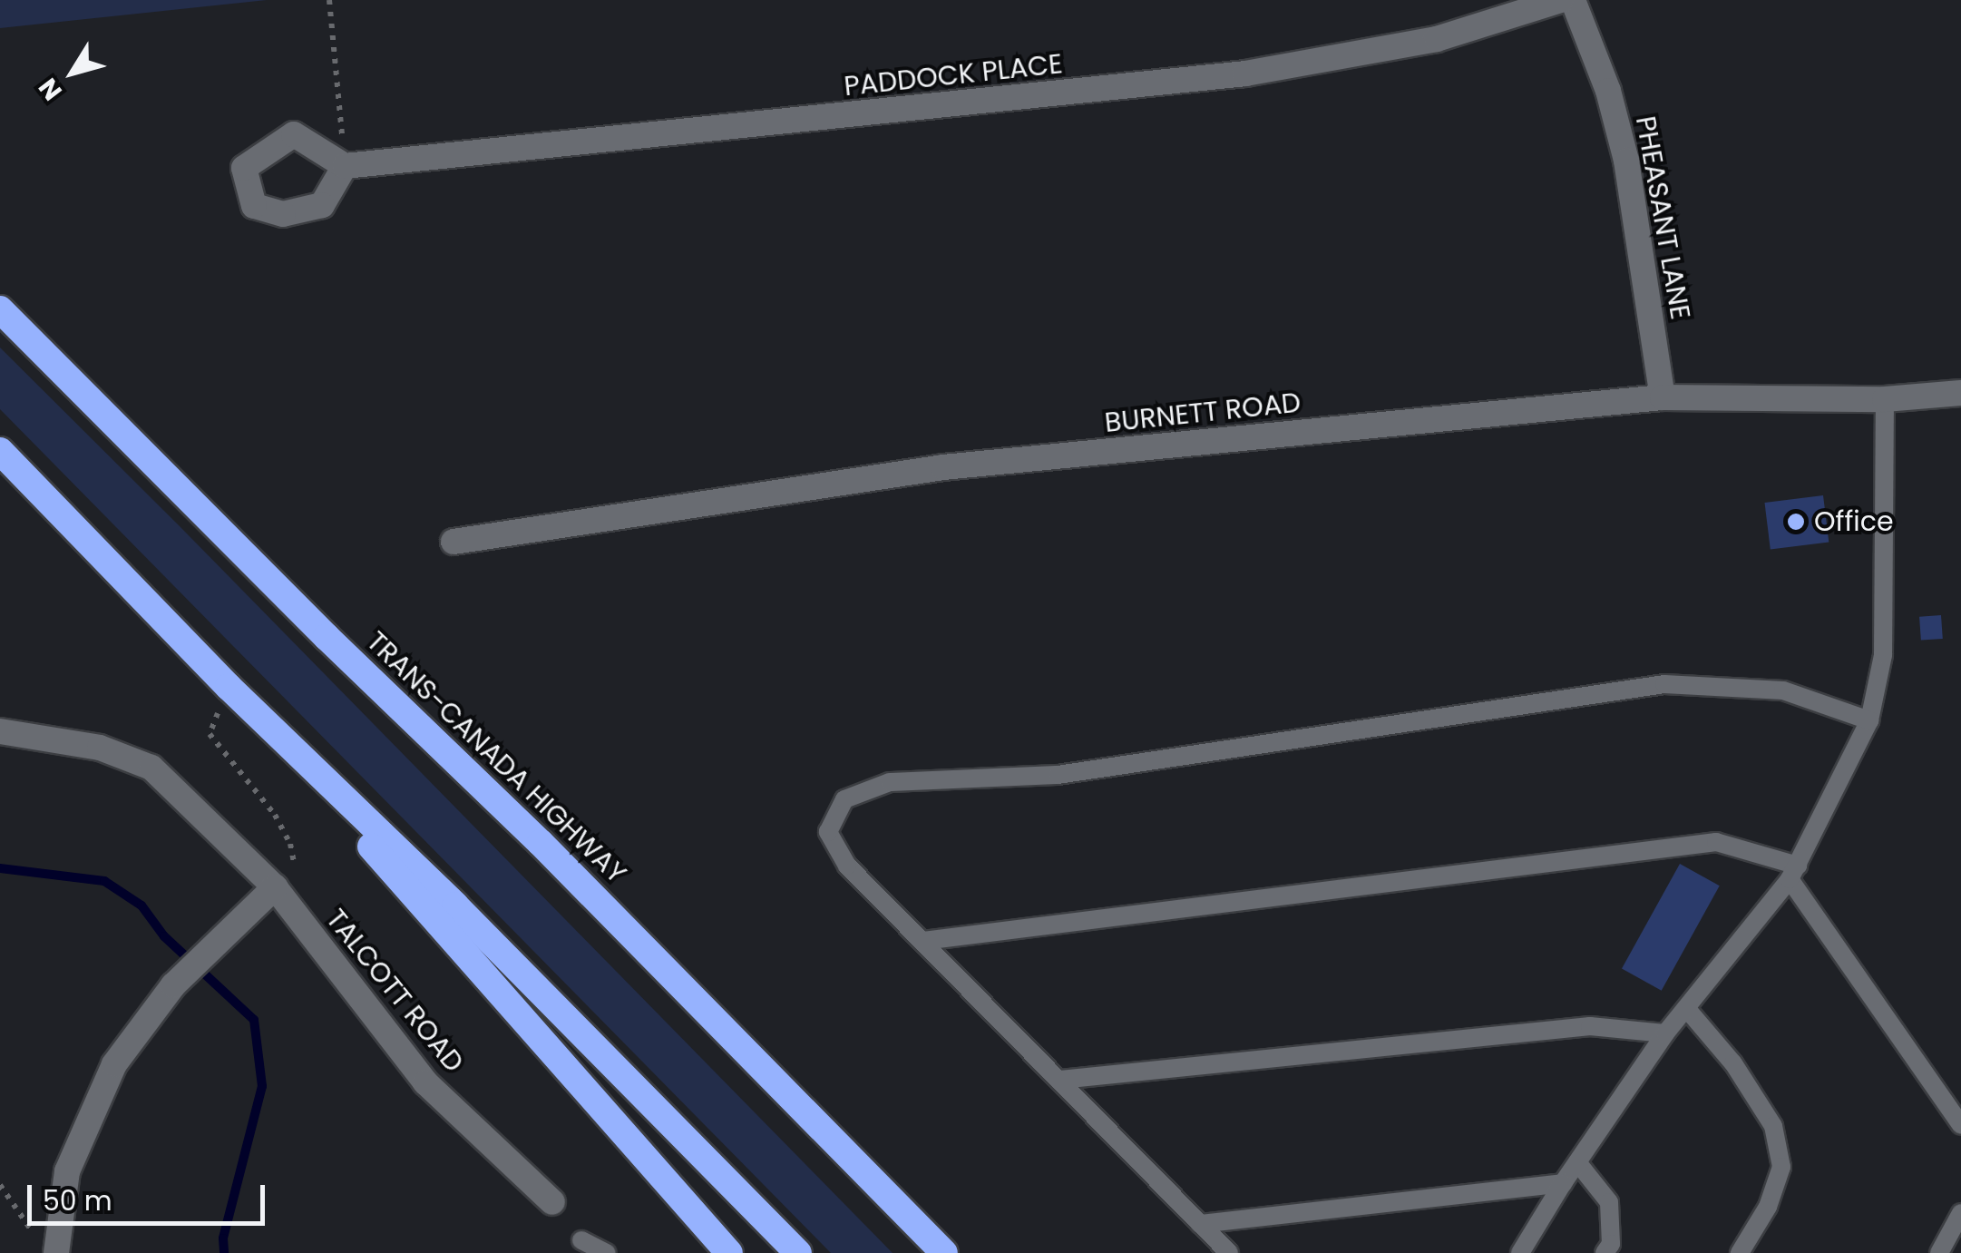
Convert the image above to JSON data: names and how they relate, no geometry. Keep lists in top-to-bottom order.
{
  "streets": {
    "highway": ["TRANS-CANADA HIGHWAY"],
    "street": [
      "PADDOCK PLACE",
      "PHEASANT LANE",
      "BURNETT ROAD",
      "TALCOTT ROAD"
    ]
  },
  "crossings": [
    ["PHEASANT LANE", "BURNETT ROAD"]
  ],
  "places": ["Office"],
  "scale_bar": "50 m",
  "north": "bottom left"
}
